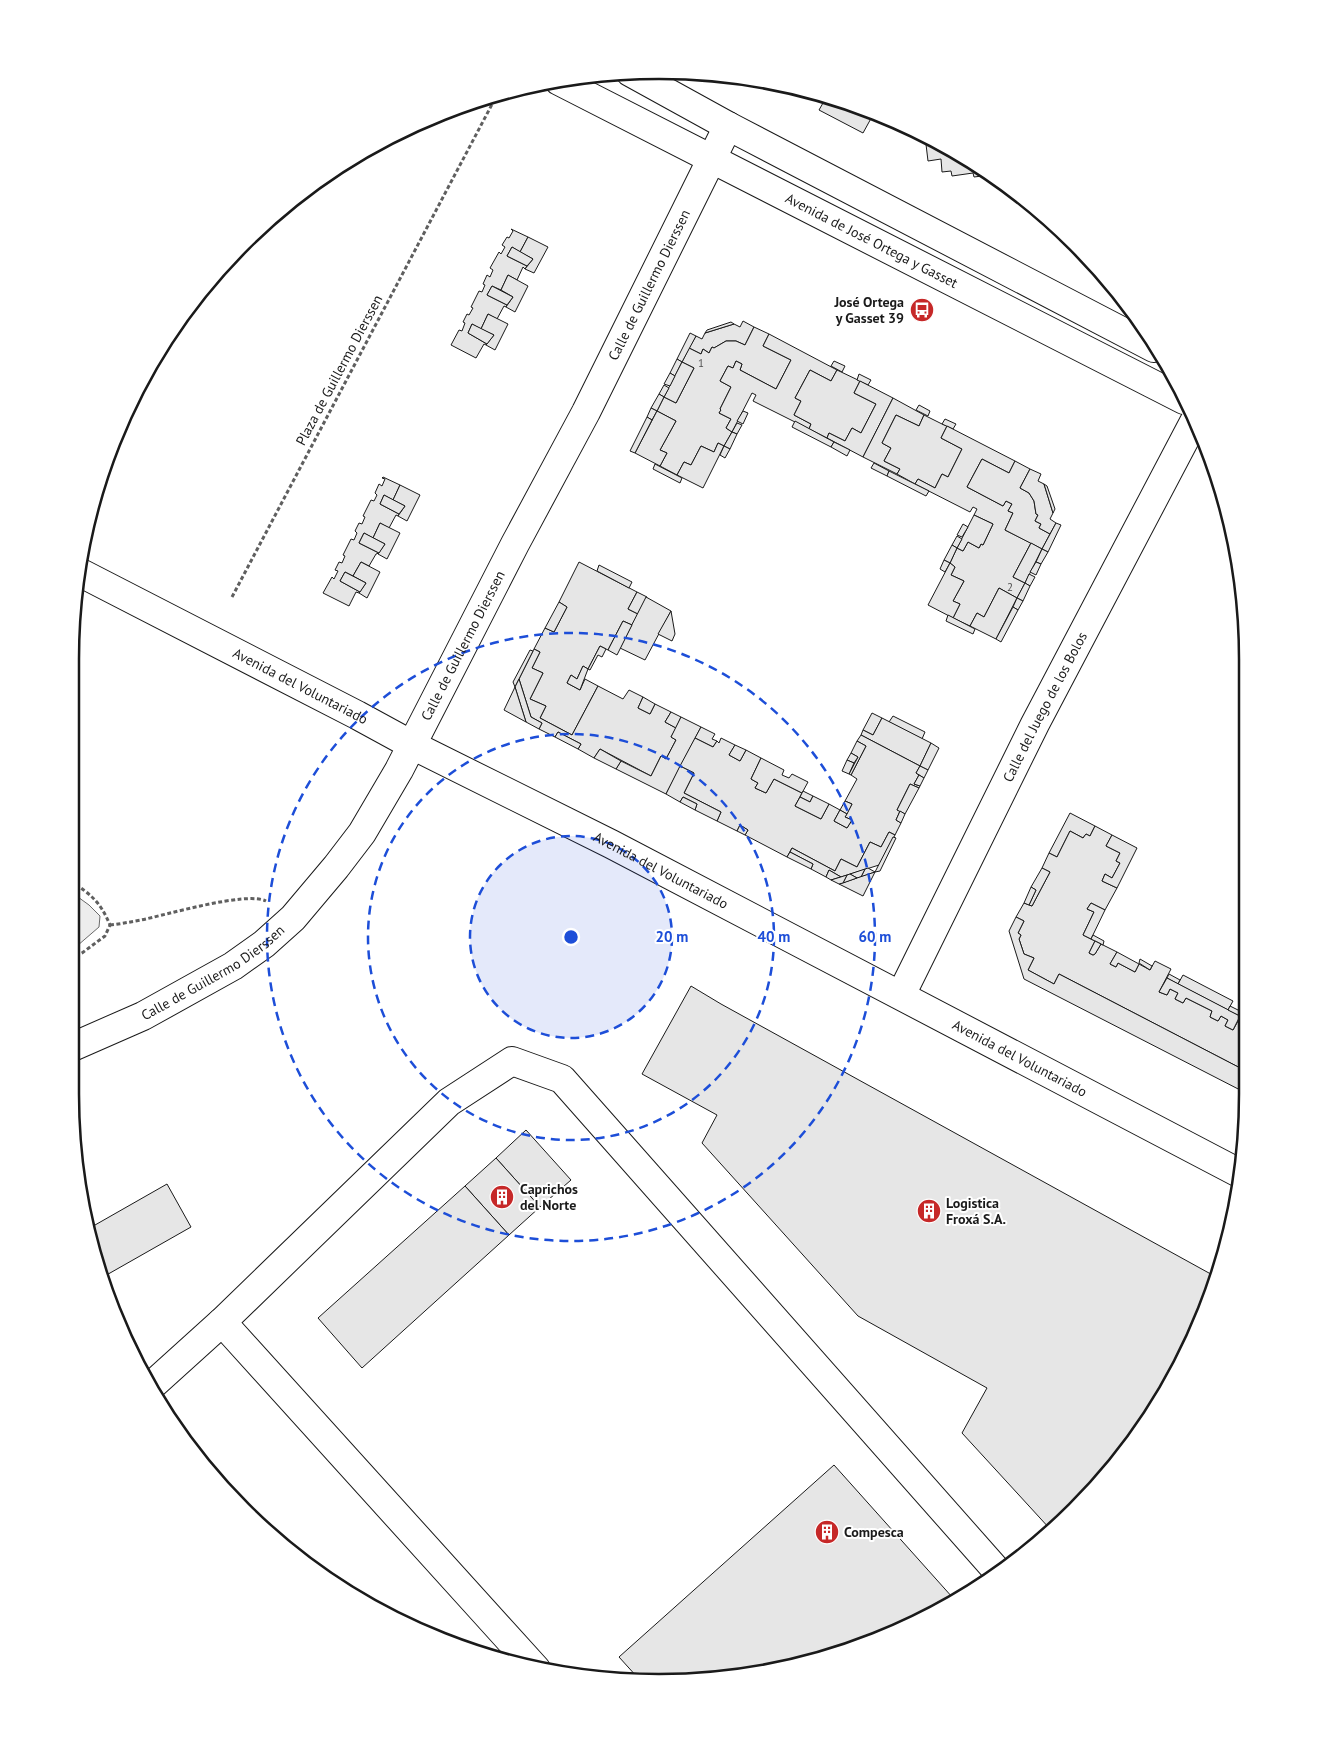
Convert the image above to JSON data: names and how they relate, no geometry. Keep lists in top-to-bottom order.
{
  "streets": {
    "street": [
      "Avenida de José Ortega y Gasset",
      "Calle de Guillermo Dierssen",
      "Avenida del Voluntariado",
      "Calle del Juego de los Bolos"
    ],
    "path": ["Plaza de Guillermo Dierssen"]
  },
  "crossings": [
    ["Avenida de José Ortega y Gasset", "Calle de Guillermo Dierssen"],
    ["Calle de Guillermo Dierssen", "Avenida del Voluntariado"],
    ["Avenida del Voluntariado", "Calle del Juego de los Bolos"]
  ],
  "places": {
    "bus stop": ["José Ortega y Gasset 39"],
    "building": ["Caprichos del Norte", "Logistica Froxá S.A.", "Compesca"]
  },
  "house_numbers": ["1", "2"],
  "rings": ["20 m", "40 m", "60 m"]
}
